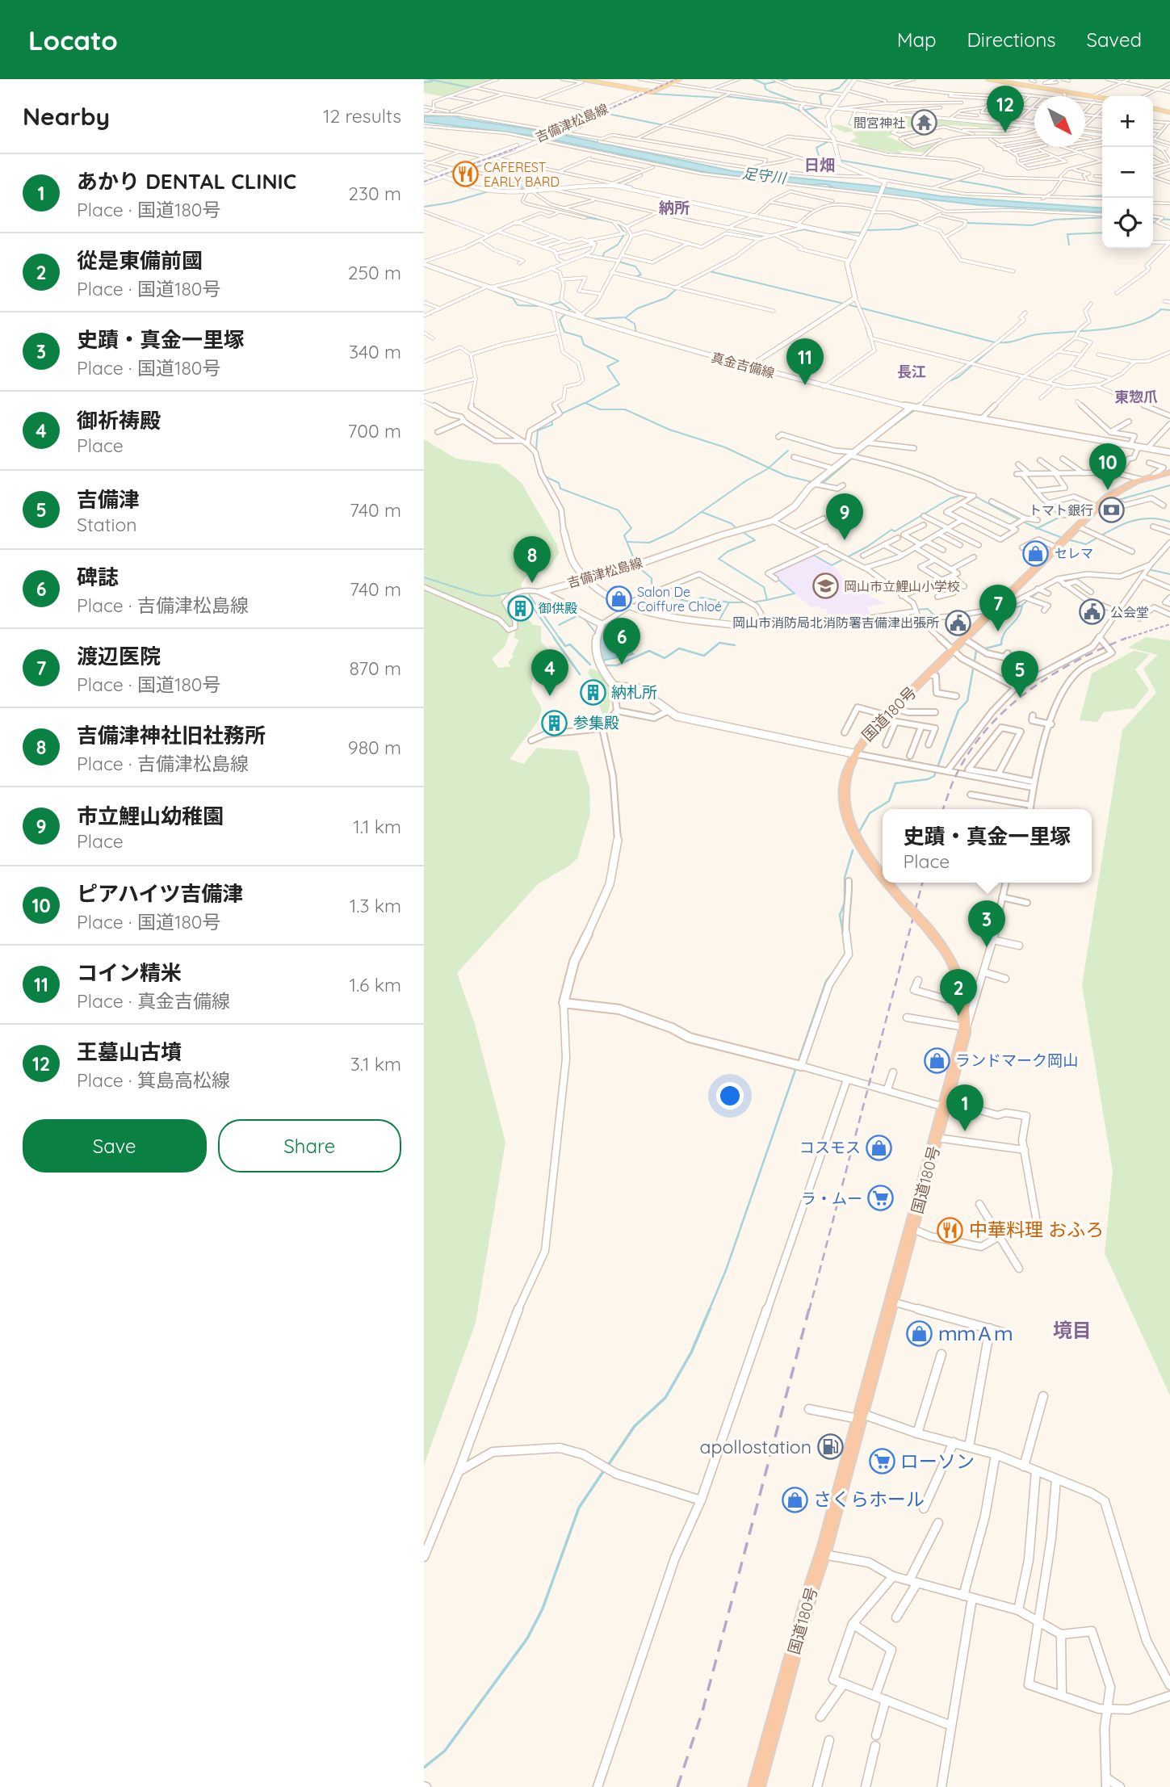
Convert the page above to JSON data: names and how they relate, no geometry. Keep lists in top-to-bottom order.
{
  "streets": {
    "highway": ["国道180号"],
    "main road": ["吉備津松島線", "真金吉備線"]
  },
  "crossings": [
    ["吉備津松島線", "真金吉備線"]
  ],
  "districts": [
    "日畑",
    "納所",
    "長江",
    "東惣爪",
    "境目"
  ],
  "water": ["足守川"],
  "places": {
    "temple": ["間宮神社"],
    "restaurant": ["CAFEREST EARLY BARD", "中華料理 おふろ"],
    "bank": ["トマト銀行"],
    "shop": [
      "セレマ",
      "Salon De Coiffure Chloé",
      "ランドマーク岡山",
      "コスモス",
      "ｍｍＡｍ",
      "さくらホール"
    ],
    "school or university": ["岡山市立鯉山小学校"],
    "building": ["御供殿", "納札所", "参集殿"],
    "public building": ["公会堂", "岡山市消防局北消防署吉備津出張所"],
    "supermarket": ["ラ・ムー", "ローソン"],
    "fuel station": ["apollostation"]
  },
  "north": "bottom right",
  "page": {
    "header": "Locato",
    "nav": ["Map", "Directions", "Saved"],
    "heading": ["Nearby", "12 results"],
    "pins": [
      "12",
      "11",
      "10",
      "9",
      "8",
      "7",
      "6",
      "4",
      "5",
      "3",
      "2",
      "1"
    ],
    "map_buttons": ["+", "−"],
    "list": [
      {
        "mark": "1",
        "name": "あかり DENTAL CLINIC",
        "note": "Place · 国道180号",
        "value": "230 m"
      },
      {
        "mark": "2",
        "name": "從是東備前國",
        "note": "Place · 国道180号",
        "value": "250 m"
      },
      {
        "mark": "3",
        "name": "史蹟・真金一里塚",
        "note": "Place · 国道180号",
        "value": "340 m"
      },
      {
        "mark": "4",
        "name": "御祈祷殿",
        "note": "Place",
        "value": "700 m"
      },
      {
        "mark": "5",
        "name": "吉備津",
        "note": "Station",
        "value": "740 m"
      },
      {
        "mark": "6",
        "name": "碑誌",
        "note": "Place · 吉備津松島線",
        "value": "740 m"
      },
      {
        "mark": "7",
        "name": "渡辺医院",
        "note": "Place · 国道180号",
        "value": "870 m"
      },
      {
        "mark": "8",
        "name": "吉備津神社旧社務所",
        "note": "Place · 吉備津松島線",
        "value": "980 m"
      },
      {
        "mark": "9",
        "name": "市立鯉山幼稚園",
        "note": "Place",
        "value": "1.1 km"
      },
      {
        "mark": "10",
        "name": "ピアハイツ吉備津",
        "note": "Place · 国道180号",
        "value": "1.3 km"
      },
      {
        "mark": "11",
        "name": "コイン精米",
        "note": "Place · 真金吉備線",
        "value": "1.6 km"
      },
      {
        "mark": "12",
        "name": "王墓山古墳",
        "note": "Place · 箕島高松線",
        "value": "3.1 km"
      }
    ],
    "popup": ["史蹟・真金一里塚", "Place"],
    "buttons": ["Save", "Share"]
  }
}
